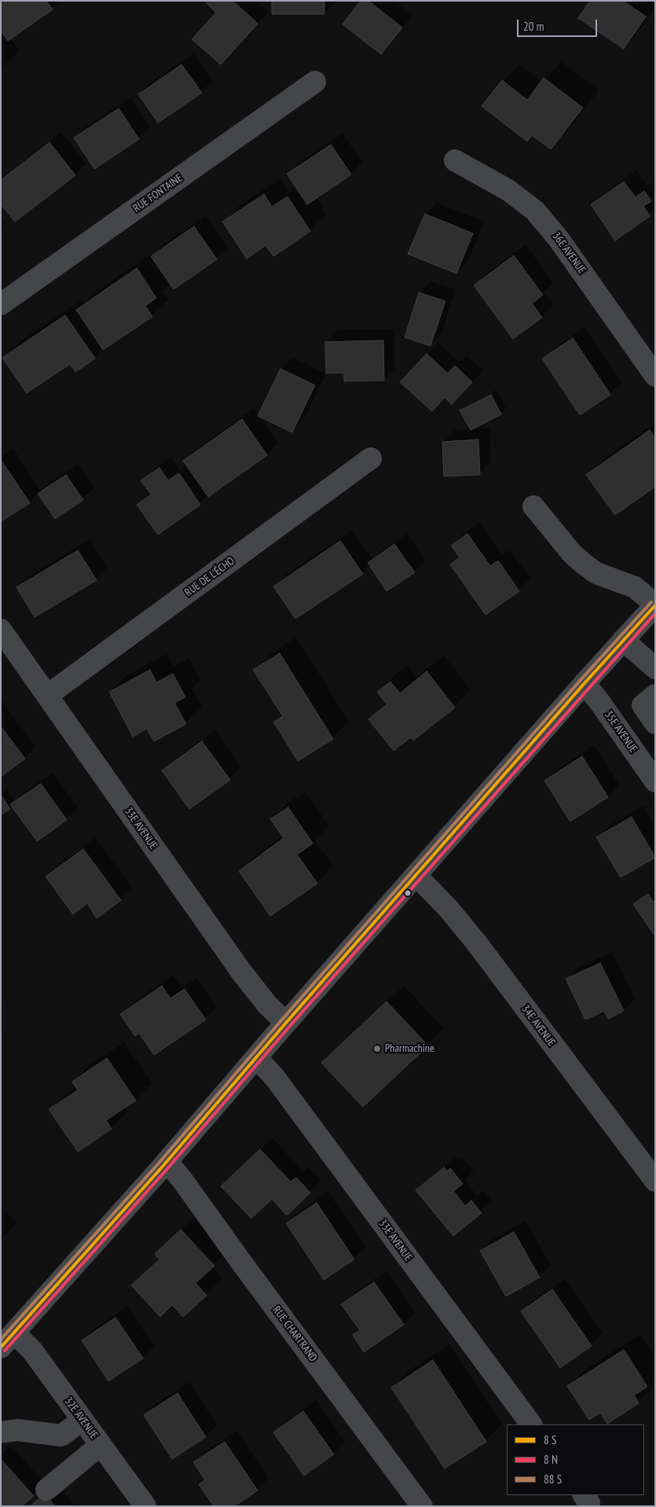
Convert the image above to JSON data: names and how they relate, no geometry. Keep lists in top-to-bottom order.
{
  "streets": {
    "street": [
      "RUE FONTAINE",
      "36E AVENUE",
      "RUE DE L'ÉCHO",
      "35E AVENUE",
      "33E AVENUE",
      "34E AVENUE",
      "RUE CHARTRAND",
      "32E AVENUE"
    ]
  },
  "crossings": [
    ["RUE DE L'ÉCHO", "33E AVENUE"]
  ],
  "places": ["Pharmachine"],
  "legend": ["8 S", "8 N", "88 S"],
  "scale_bar": "20 m"
}
